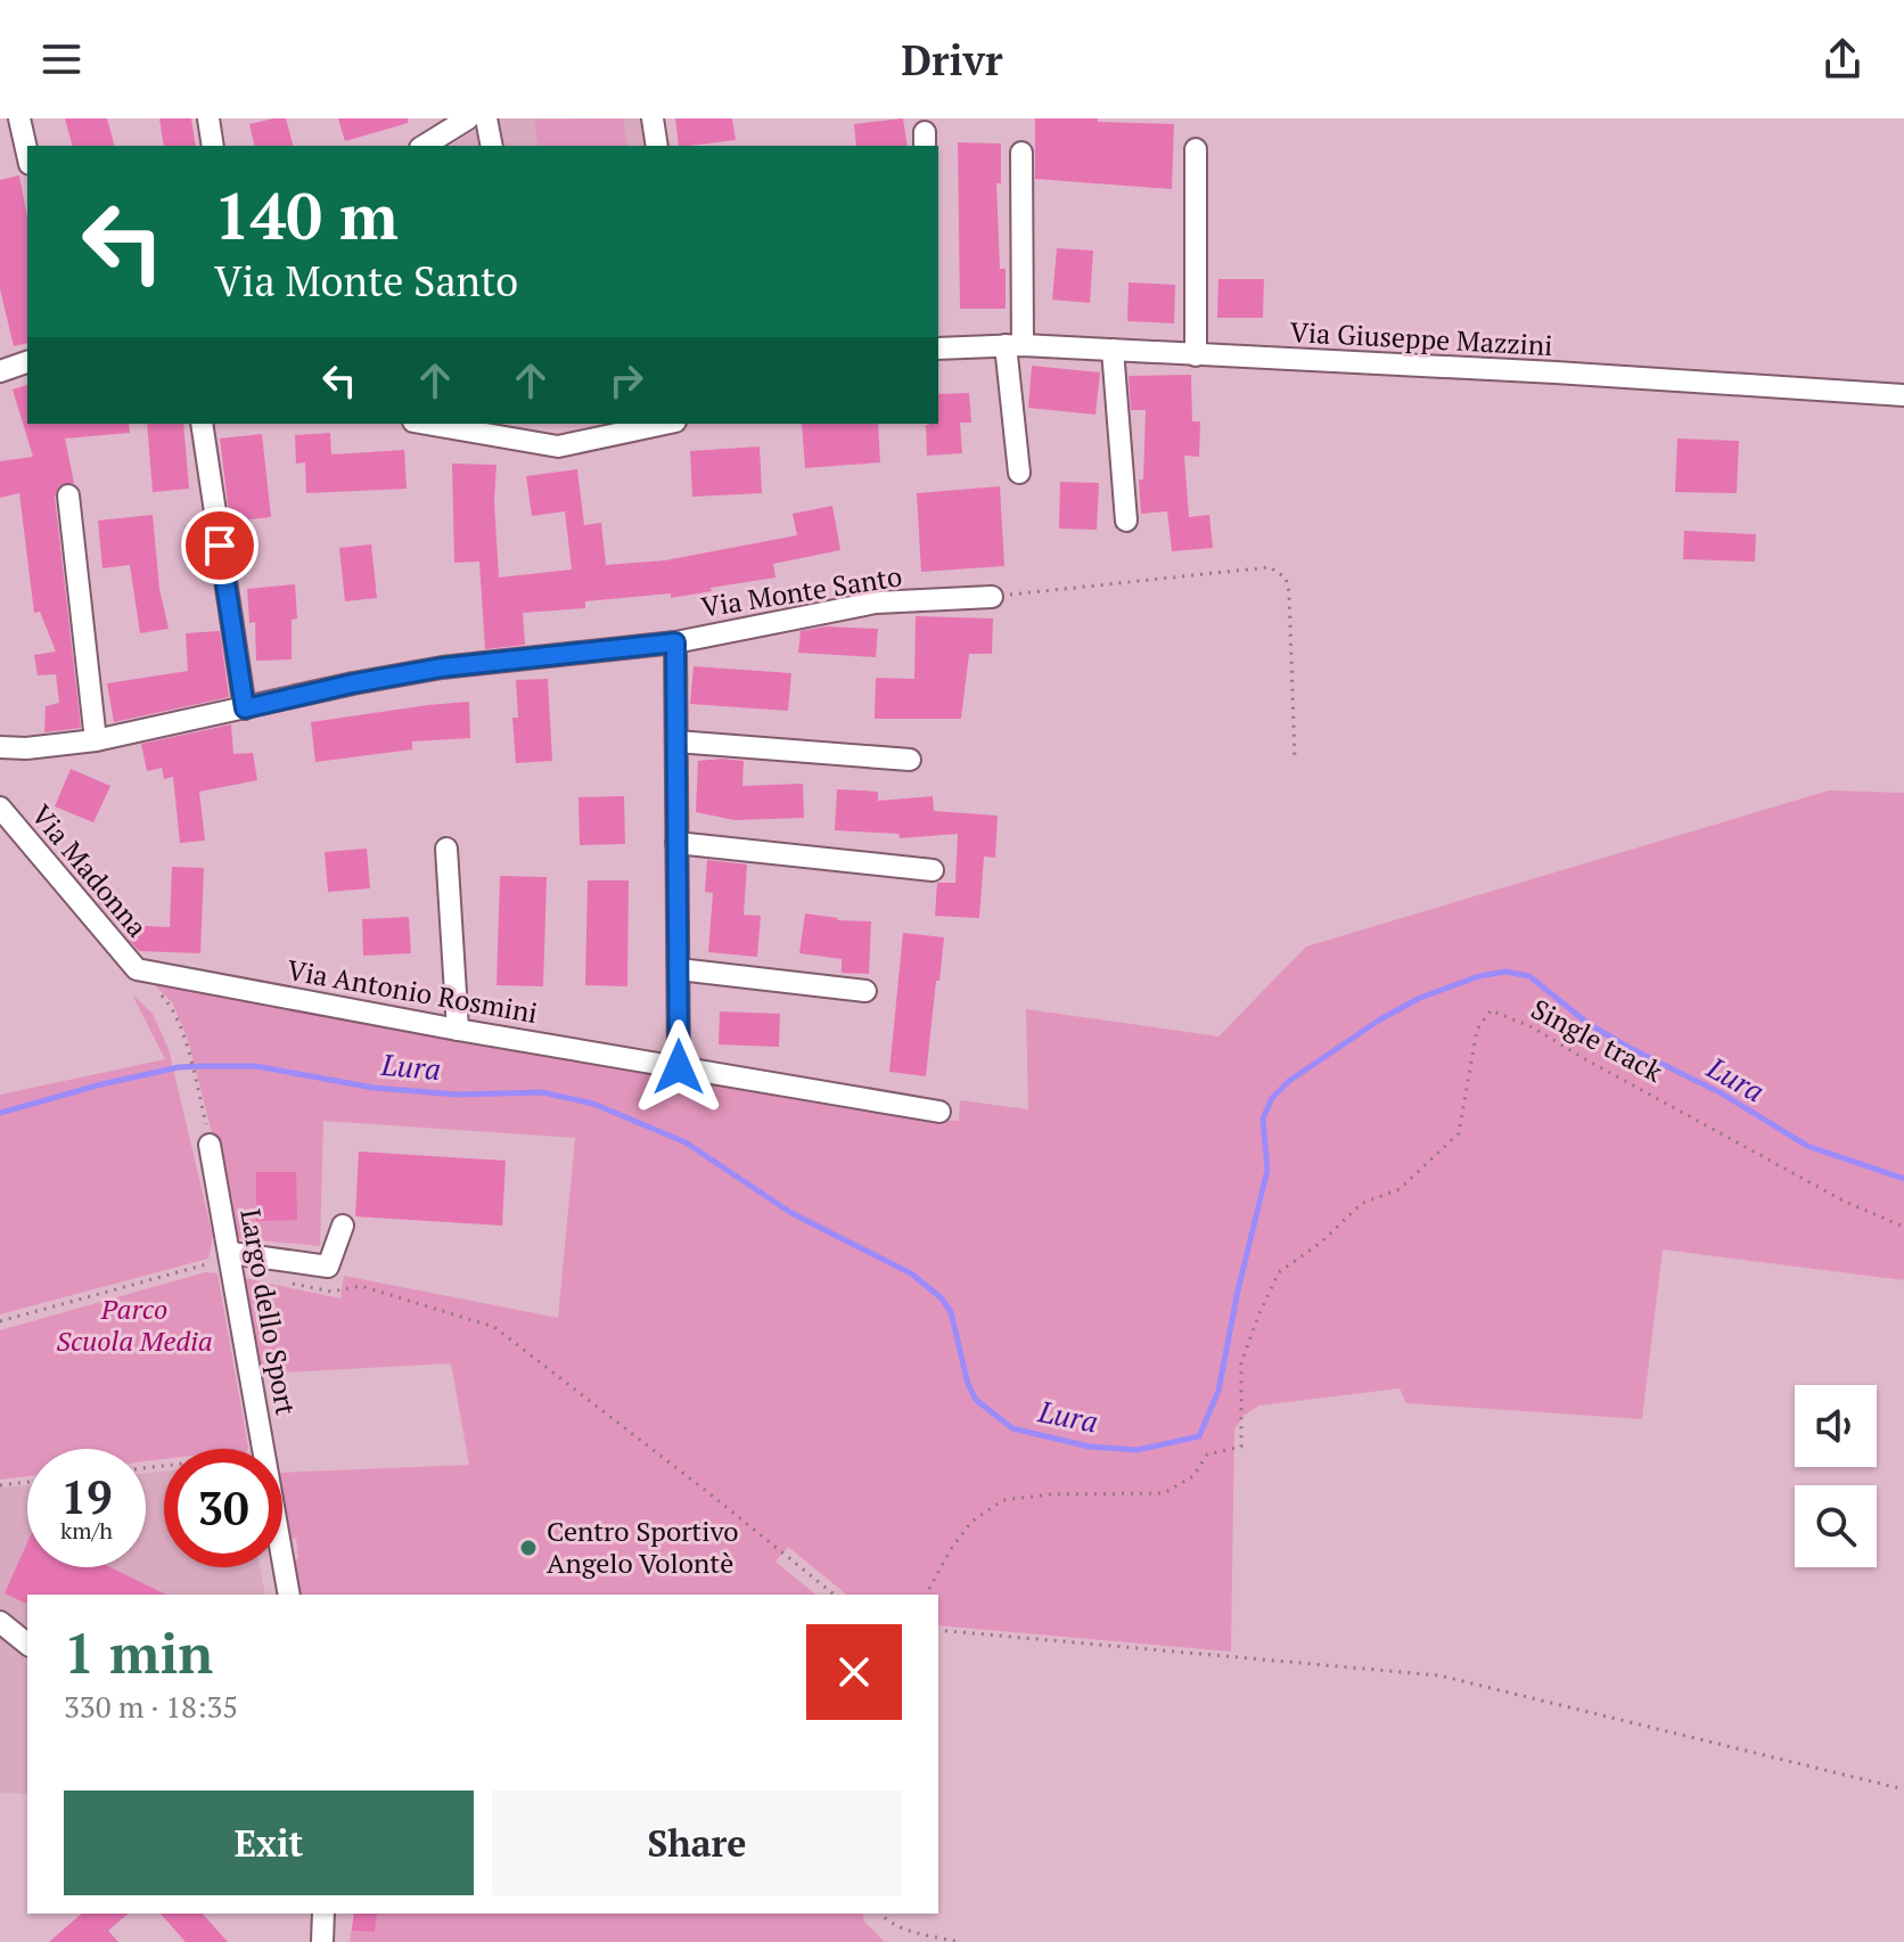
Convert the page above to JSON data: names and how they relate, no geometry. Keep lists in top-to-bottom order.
{
  "streets": {
    "street": [
      "Via Giuseppe Mazzini",
      "Via Monte Santo",
      "Via Madonna",
      "Via Antonio Rosmini",
      "Largo dello Sport"
    ],
    "path": ["Single track"]
  },
  "crossings": [
    ["Via Monte Santo", "Via Antonio Rosmini"],
    ["Via Madonna", "Via Antonio Rosmini"]
  ],
  "water": ["Lura"],
  "parks": ["Parco Scuola Media"],
  "places": ["Centro Sportivo Angelo Volontè"],
  "page": {
    "header": "Drivr",
    "turn": ["140 m", "Via Monte Santo"],
    "speed": "19 km/h",
    "limit": "30",
    "heading": ["1 min", "330 m · 18:35"],
    "buttons": ["Exit", "Share"]
  }
}
